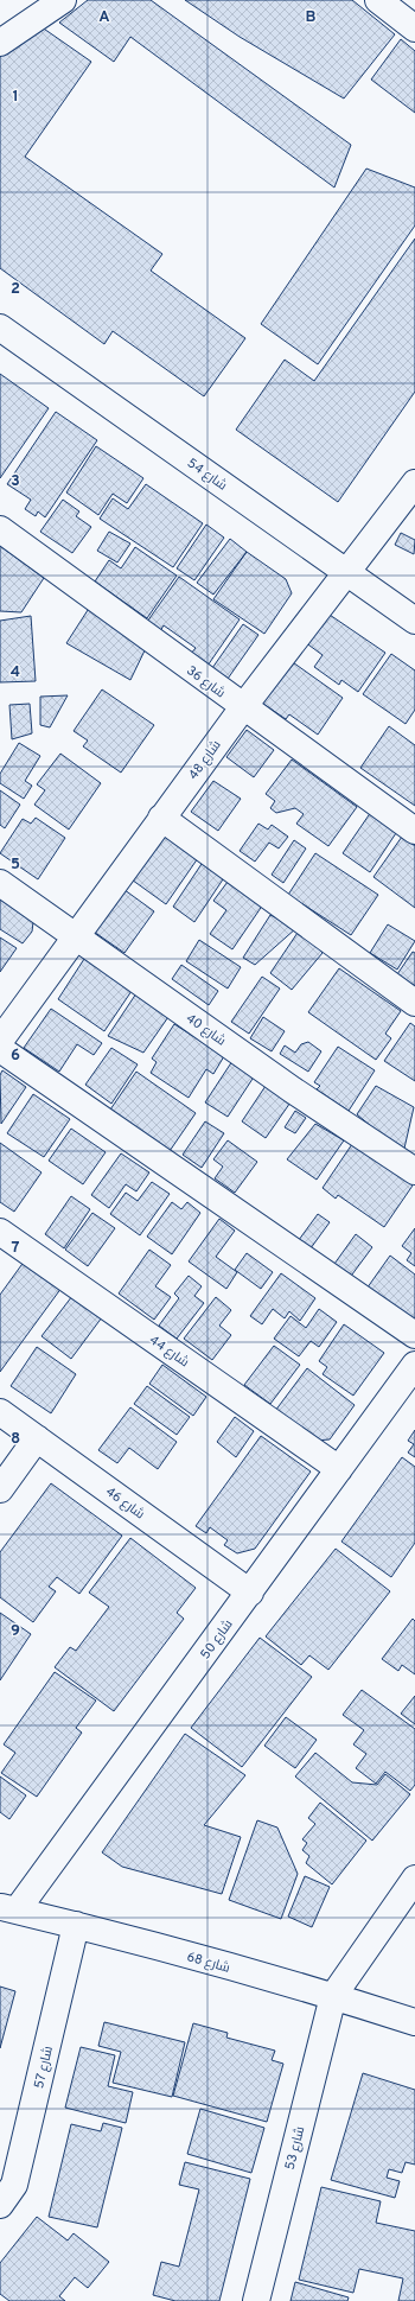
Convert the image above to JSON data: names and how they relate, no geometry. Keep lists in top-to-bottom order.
{
  "streets": {
    "street": [
      "شارع 54",
      "شارع 36",
      "شارع 48",
      "شارع 40",
      "شارع 44",
      "شارع 46",
      "شارع 50",
      "شارع 68",
      "شارع 57",
      "شارع 53"
    ]
  },
  "crossings": [
    ["شارع 54", "شارع 48"],
    ["شارع 36", "شارع 48"],
    ["شارع 48", "شارع 40"],
    ["شارع 44", "شارع 50"],
    ["شارع 46", "شارع 50"],
    ["شارع 50", "شارع 68"],
    ["شارع 68", "شارع 57"],
    ["شارع 68", "شارع 53"]
  ],
  "grid": {
    "columns": ["A", "B"],
    "rows": [
      "1",
      "2",
      "3",
      "4",
      "5",
      "6",
      "7",
      "8",
      "9"
    ]
  }
}
